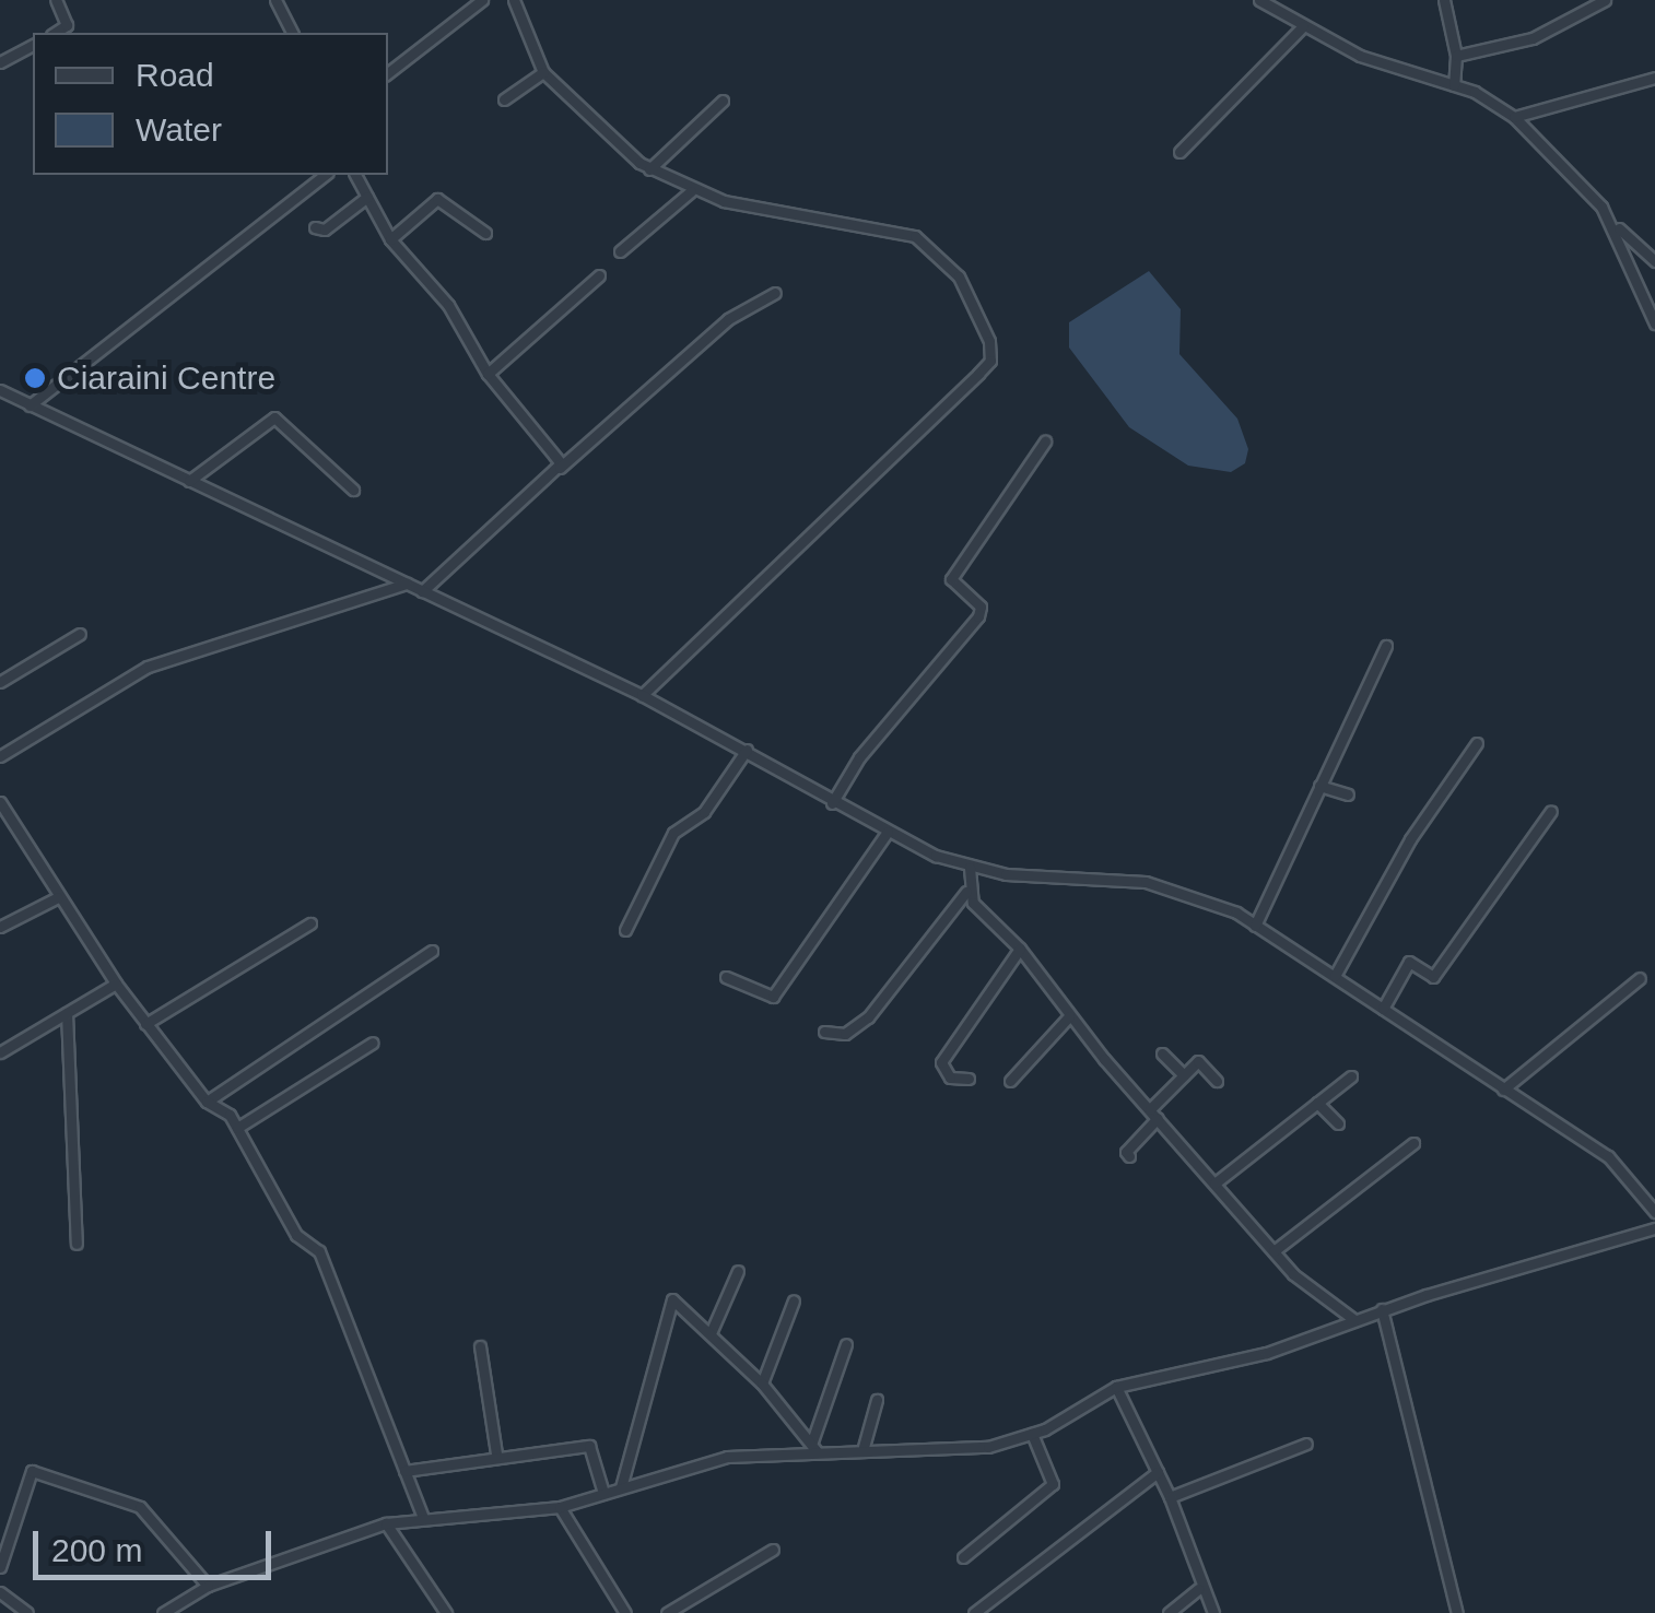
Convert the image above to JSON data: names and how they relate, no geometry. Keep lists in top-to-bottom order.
{
  "places": ["Ciaraini Centre"],
  "legend": ["Road", "Water"],
  "scale_bar": "200 m"
}
